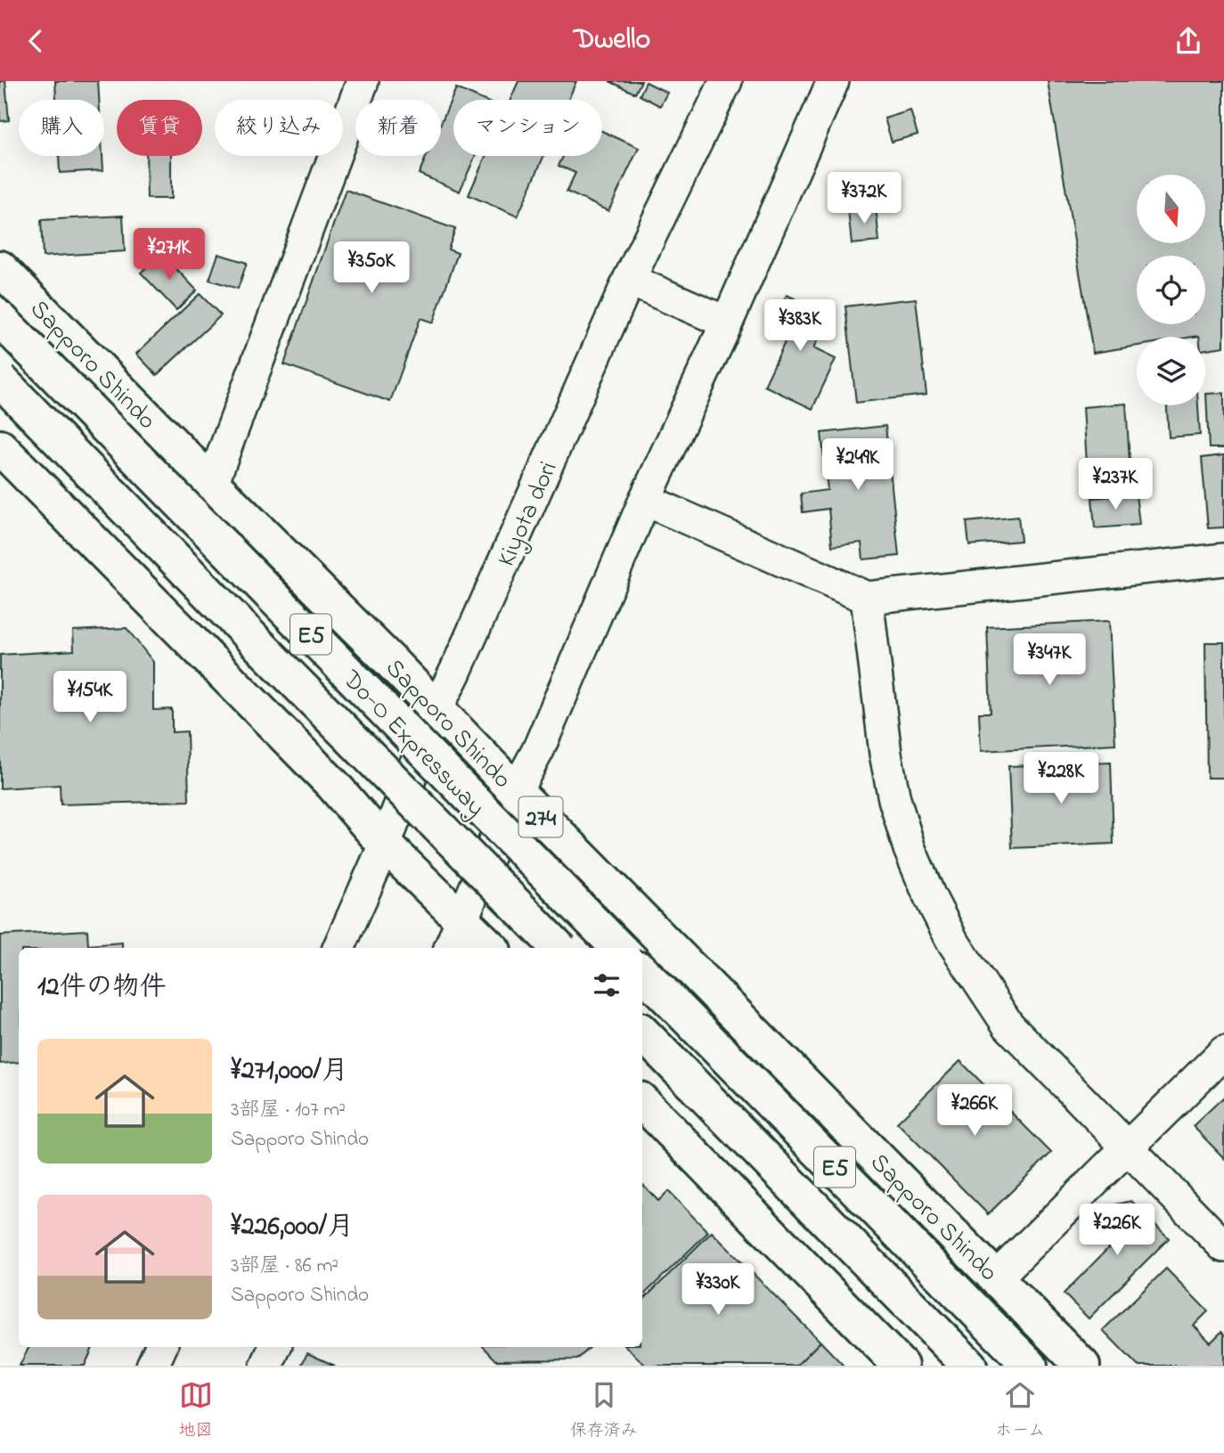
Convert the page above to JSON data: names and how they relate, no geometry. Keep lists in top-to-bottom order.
{
  "streets": {
    "highway": [
      "Sapporo Shindo",
      "E5",
      "Do-O Expressway",
      "274"
    ],
    "street": ["Kiyota dori"]
  },
  "crossings": [
    ["Sapporo Shindo", "Kiyota dori"]
  ],
  "north": "bottom",
  "page": {
    "header": "Dwello",
    "chip": [
      "購入",
      "賃貸",
      "絞り込み",
      "新着",
      "マンション"
    ],
    "price": [
      "¥372K",
      "¥271K",
      "¥350K",
      "¥383K",
      "¥249K",
      "¥237K",
      "¥347K",
      "¥154K",
      "¥228K",
      "¥266K",
      "¥226K",
      "¥330K"
    ],
    "heading": "12件の物件",
    "list": [
      {
        "name": "¥271,000/月",
        "note": "3部屋 · 107 m² · Sapporo Shindo"
      },
      {
        "name": "¥226,000/月",
        "note": "3部屋 · 86 m² · Sapporo Shindo"
      }
    ],
    "tabs": ["地図", "保存済み", "ホーム"]
  }
}
